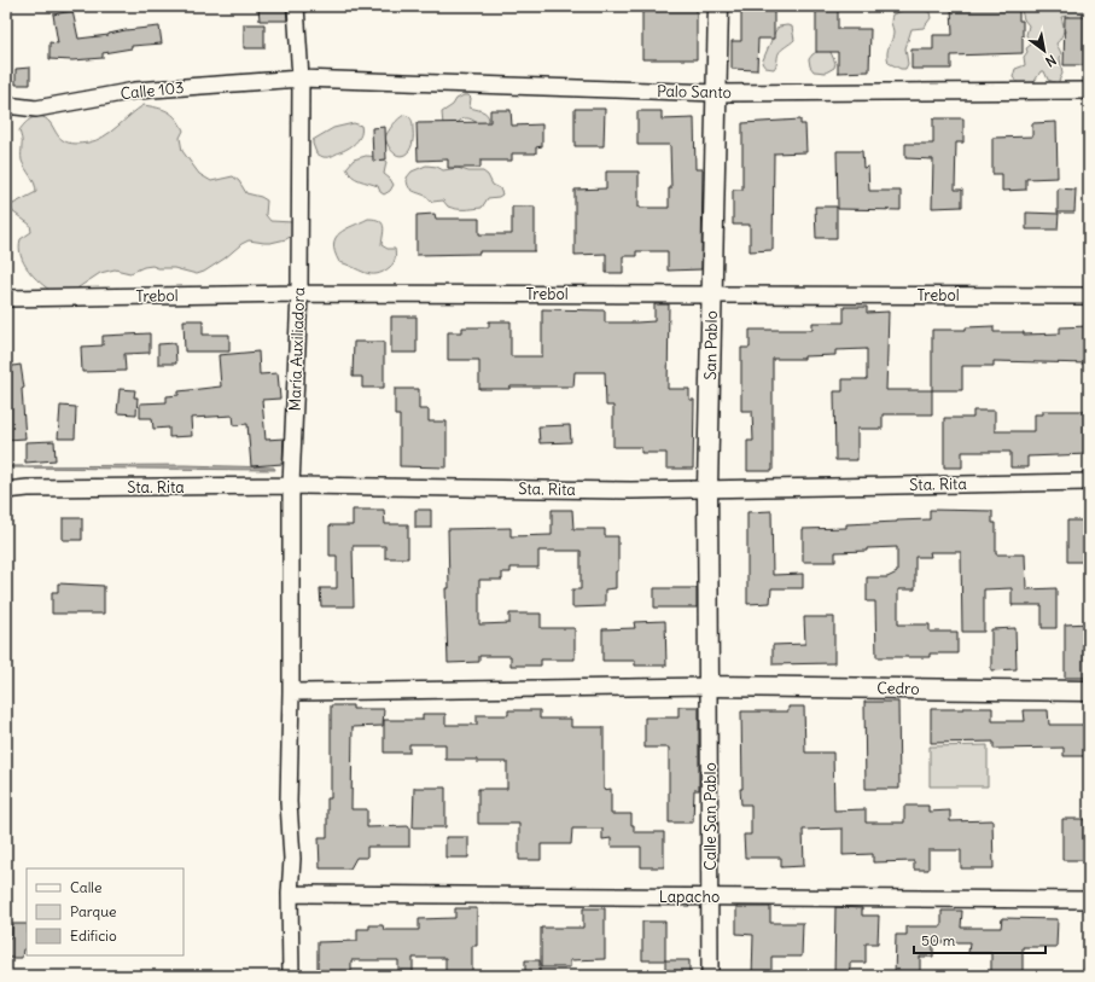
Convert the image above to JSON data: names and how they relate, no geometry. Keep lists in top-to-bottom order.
{
  "streets": {
    "street": [
      "Calle 103",
      "Palo Santo",
      "Trebol",
      "San Pablo",
      "María Auxiliadora",
      "Sta. Rita",
      "Cedro",
      "Calle San Pablo",
      "Lapacho"
    ]
  },
  "crossings": [
    ["Calle 103", "Palo Santo"],
    ["Calle 103", "María Auxiliadora"],
    ["Palo Santo", "San Pablo"],
    ["Palo Santo", "María Auxiliadora"],
    ["Trebol", "San Pablo"],
    ["Trebol", "María Auxiliadora"],
    ["San Pablo", "Sta. Rita"],
    ["San Pablo", "Cedro"],
    ["San Pablo", "Calle San Pablo"],
    ["María Auxiliadora", "Sta. Rita"],
    ["María Auxiliadora", "Lapacho"],
    ["Cedro", "Calle San Pablo"],
    ["Calle San Pablo", "Lapacho"]
  ],
  "legend": ["Calle", "Parque", "Edificio"],
  "scale_bar": "50 m",
  "north": "bottom right"
}
